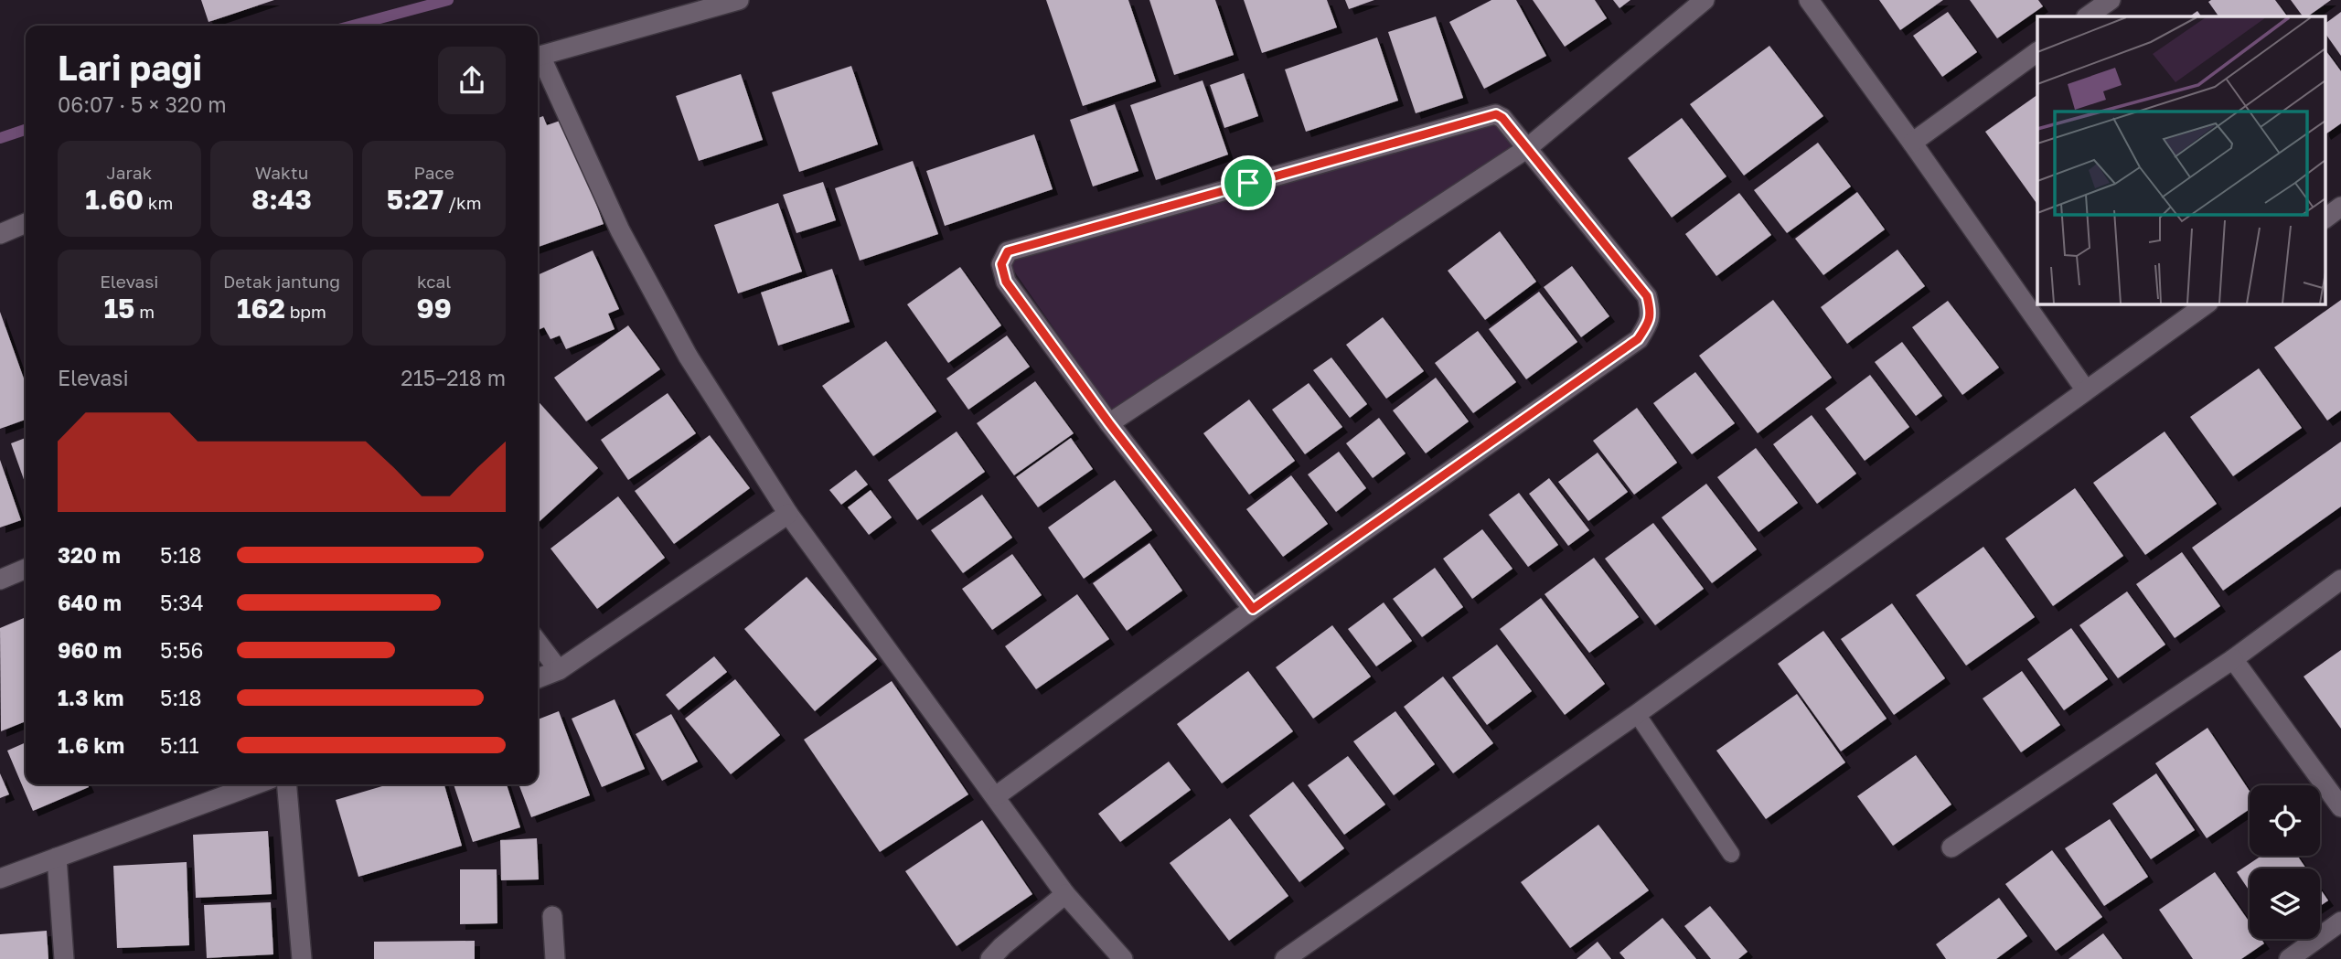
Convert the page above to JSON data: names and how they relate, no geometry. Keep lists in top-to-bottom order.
{
  "page": {
    "heading": ["Lari pagi", "06:07 · 5 × 320 m"],
    "stats": [
      ["Jarak", "1.60 km"],
      ["Waktu", "8:43"],
      ["Pace", "5:27 /km"],
      ["Elevasi", "15 m"],
      ["Detak jantung", "162 bpm"],
      ["kcal", "99"]
    ],
    "chart": ["Elevasi", "215–218 m"],
    "list": [
      {
        "name": "320 m",
        "note": "5:18"
      },
      {
        "name": "640 m",
        "note": "5:34"
      },
      {
        "name": "960 m",
        "note": "5:56"
      },
      {
        "name": "1.3 km",
        "note": "5:18"
      },
      {
        "name": "1.6 km",
        "note": "5:11"
      }
    ]
  }
}
